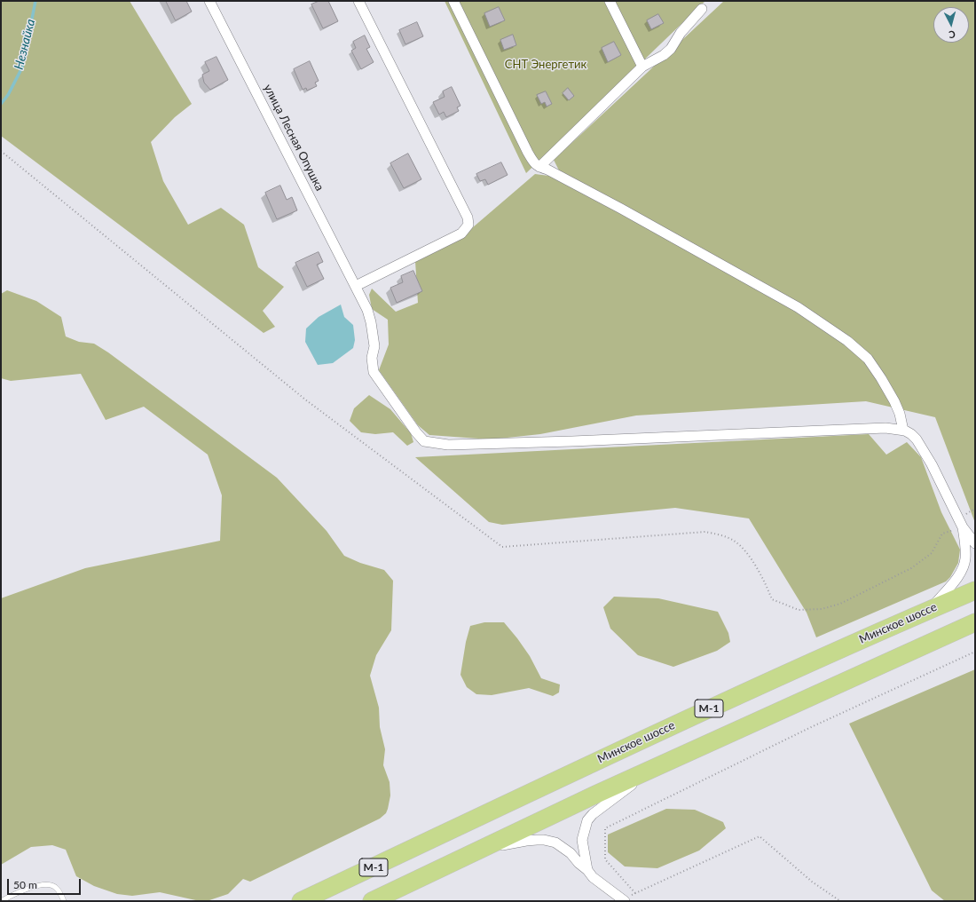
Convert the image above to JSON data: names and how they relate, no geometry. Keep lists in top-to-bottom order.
{
  "streets": {
    "highway": ["Минское шоссе", "М-1"],
    "street": ["улица Лесная Опушка"]
  },
  "water": ["Незнайка"],
  "parks": ["СНТ Энергетик"],
  "scale_bar": "50 m",
  "north": "bottom"
}
